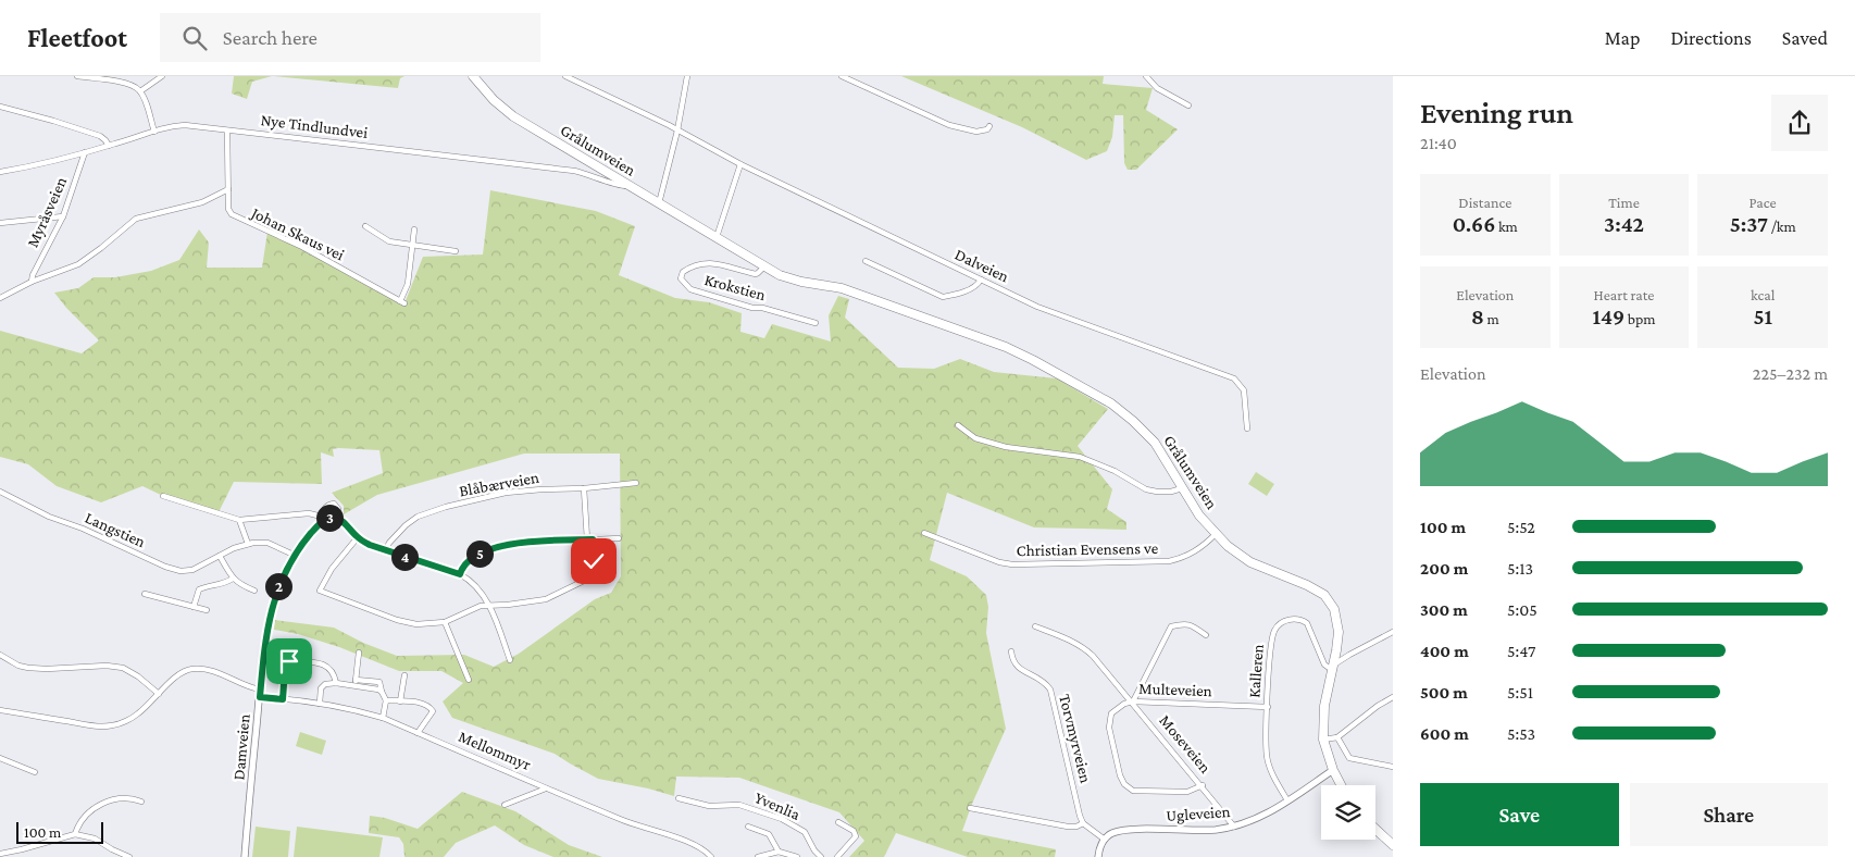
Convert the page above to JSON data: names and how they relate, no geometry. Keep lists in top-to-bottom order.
{
  "streets": {
    "main road": ["Grålumveien"],
    "street": [
      "Nye Tindlundvei",
      "Myråsveien",
      "Johan Skaus vei",
      "Dalveien",
      "Krokstien",
      "Blåbærveien",
      "Langstien",
      "Christian Evensens ve",
      "Kalleren",
      "Multeveien",
      "Torvmyrveien",
      "Moseveien",
      "Damveien",
      "Mellommyr",
      "Yvenlia",
      "Ugleveien"
    ]
  },
  "crossings": [
    ["Nye Tindlundvei", "Grålumveien"],
    ["Nye Tindlundvei", "Myråsveien"],
    ["Nye Tindlundvei", "Johan Skaus vei"],
    ["Grålumveien", "Krokstien"],
    ["Grålumveien", "Christian Evensens ve"],
    ["Grålumveien", "Kalleren"],
    ["Grålumveien", "Ugleveien"],
    ["Langstien", "Damveien"],
    ["Kalleren", "Multeveien"],
    ["Kalleren", "Ugleveien"],
    ["Multeveien", "Moseveien"],
    ["Moseveien", "Ugleveien"],
    ["Damveien", "Mellommyr"]
  ],
  "scale_bar": "100 m",
  "page": {
    "header": "Fleetfoot",
    "search": "Search here",
    "nav": ["Map", "Directions", "Saved"],
    "heading": ["Evening run", "21:40"],
    "stats": [
      ["Distance", "0.66 km"],
      ["Time", "3:42"],
      ["Pace", "5:37 /km"],
      ["Elevation", "8 m"],
      ["Heart rate", "149 bpm"],
      ["kcal", "51"]
    ],
    "chart": ["Elevation", "225–232 m"],
    "pins": [
      "3",
      "5",
      "4",
      "2"
    ],
    "list": [
      {
        "name": "100 m",
        "note": "5:52"
      },
      {
        "name": "200 m",
        "note": "5:13"
      },
      {
        "name": "300 m",
        "note": "5:05"
      },
      {
        "name": "400 m",
        "note": "5:47"
      },
      {
        "name": "500 m",
        "note": "5:51"
      },
      {
        "name": "600 m",
        "note": "5:53"
      }
    ],
    "buttons": ["Save", "Share"],
    "scale": "100 m"
  }
}
